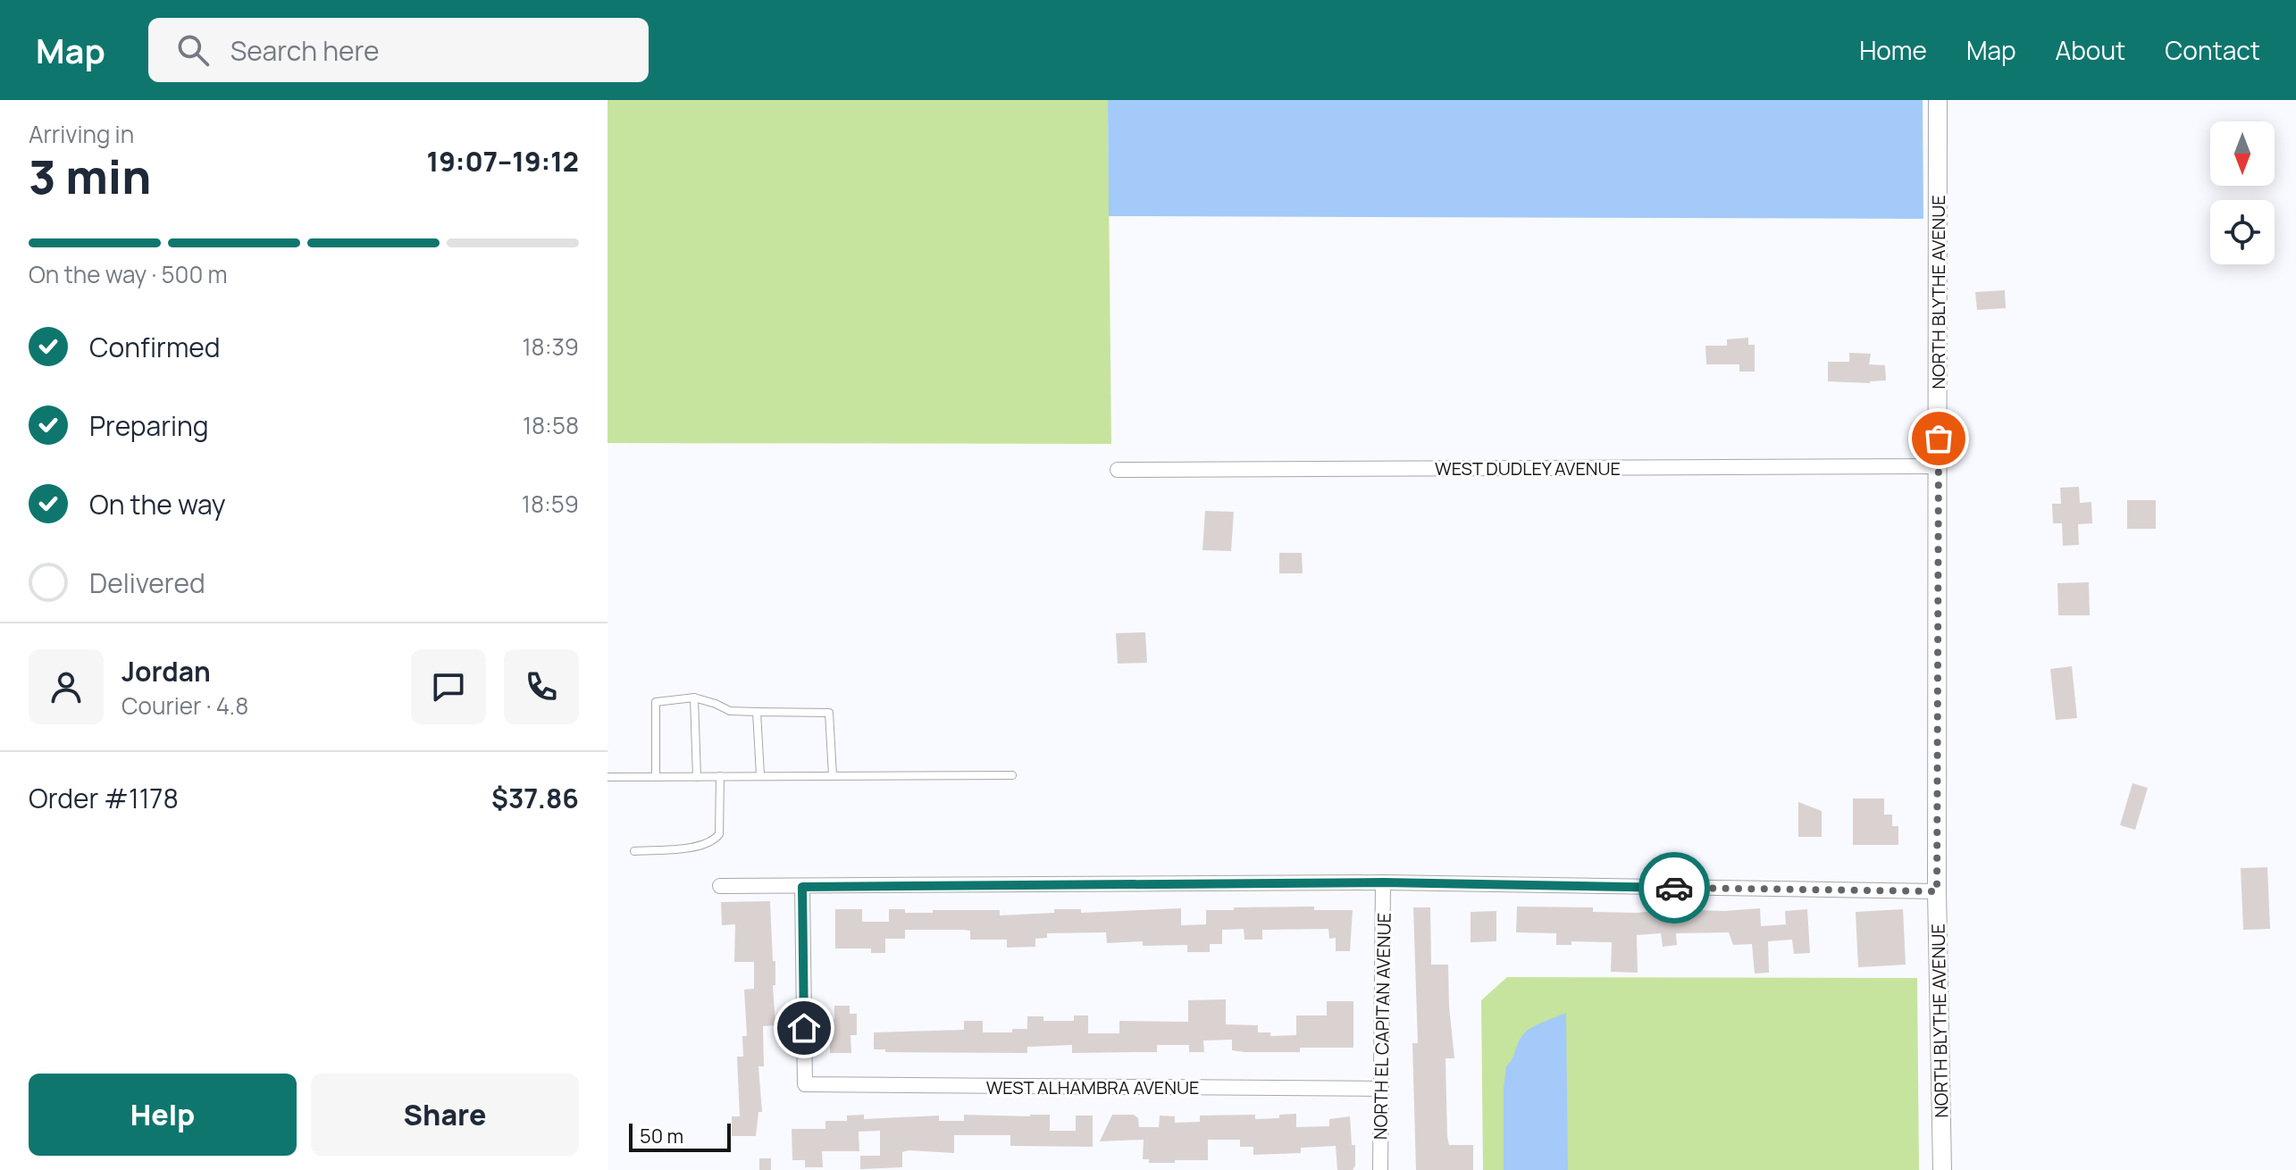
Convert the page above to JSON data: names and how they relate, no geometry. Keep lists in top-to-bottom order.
{
  "streets": {
    "street": [
      "NORTH BLYTHE AVENUE",
      "WEST DUDLEY AVENUE",
      "NORTH EL CAPITAN AVENUE",
      "WEST ALHAMBRA AVENUE"
    ]
  },
  "crossings": [
    ["NORTH BLYTHE AVENUE", "WEST DUDLEY AVENUE"],
    ["NORTH EL CAPITAN AVENUE", "WEST ALHAMBRA AVENUE"]
  ],
  "scale_bar": "50 m",
  "north": "bottom",
  "page": {
    "header": "Map",
    "search": "Search here",
    "nav": [
      "Home",
      "Map",
      "About",
      "Contact"
    ],
    "heading": ["3 min", "Arriving in", "19:07–19:12"],
    "panel": [
      "Jordan",
      "Courier · 4.8",
      "Order #1178",
      "$37.86"
    ],
    "bar": "On the way · 500 m",
    "list": [
      ["Confirmed", "18:39"],
      ["Preparing", "18:58"],
      ["On the way", "18:59"],
      "Delivered"
    ],
    "buttons": ["Help", "Share"],
    "scale": "50 m"
  }
}
